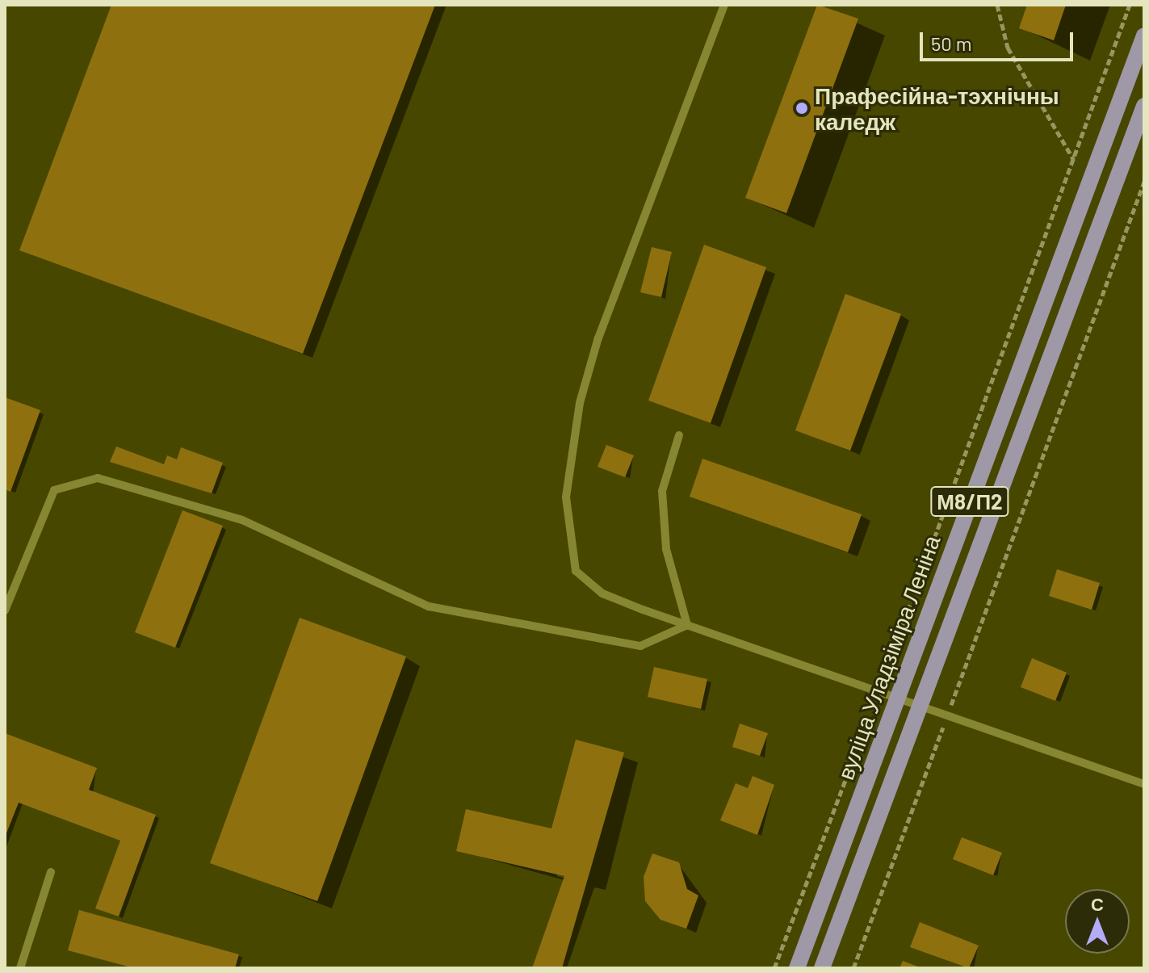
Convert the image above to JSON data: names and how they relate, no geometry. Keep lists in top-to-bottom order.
{
  "streets": {
    "main road": ["М8/П2", "вуліца Уладзіміра Леніна"]
  },
  "places": ["Прафесійна-тэхнічны каледж"],
  "scale_bar": "50 m",
  "north": "top"
}
